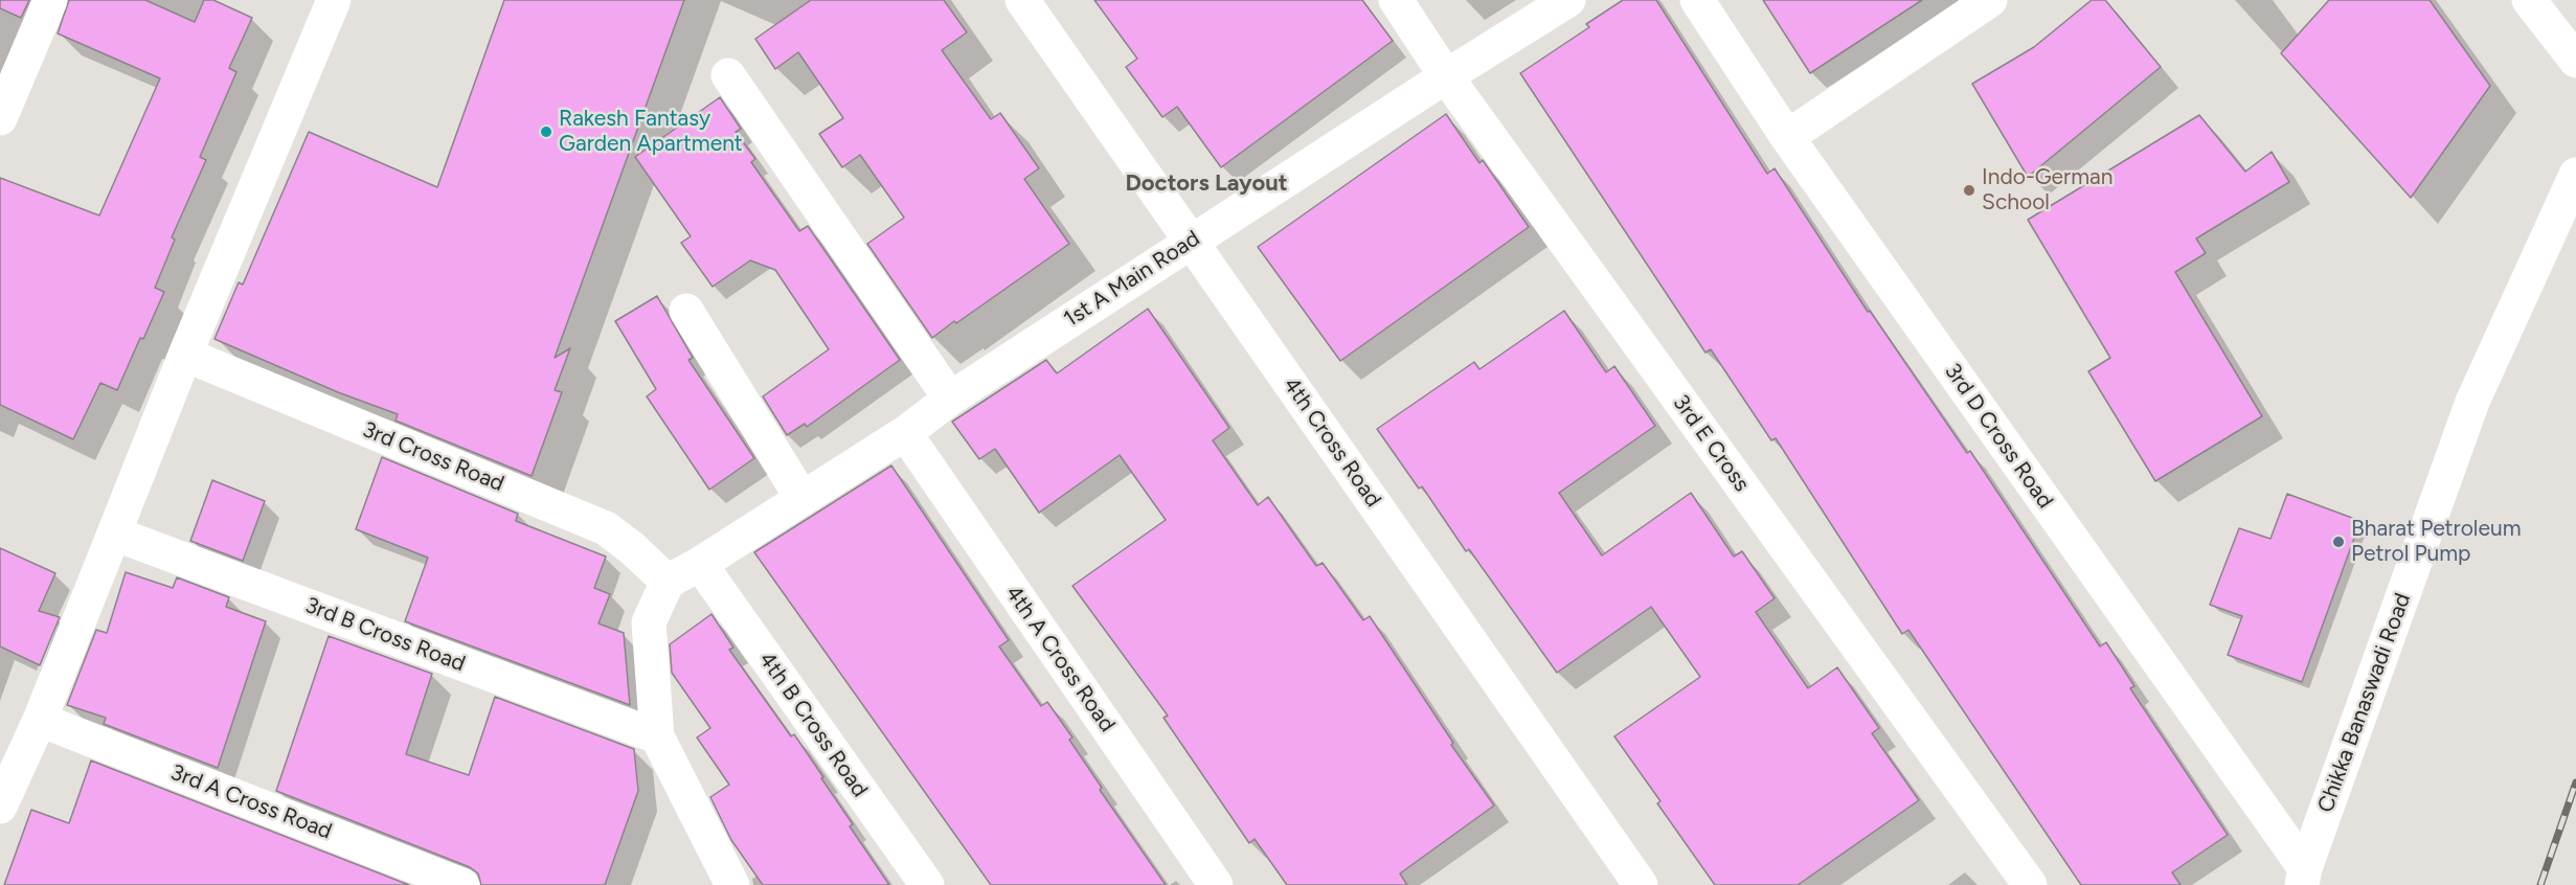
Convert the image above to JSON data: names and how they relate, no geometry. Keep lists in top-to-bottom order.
{
  "streets": {
    "street": [
      "1st A Main Road",
      "3rd D Cross Road",
      "4th Cross Road",
      "3rd E Cross",
      "3rd Cross Road",
      "3rd B Cross Road",
      "4th A Cross Road",
      "Chikka Banaswadi Road",
      "4th B Cross Road",
      "3rd A Cross Road"
    ]
  },
  "crossings": [
    ["1st A Main Road", "4th Cross Road"],
    ["1st A Main Road", "3rd E Cross"],
    ["1st A Main Road", "3rd Cross Road"],
    ["1st A Main Road", "4th A Cross Road"],
    ["1st A Main Road", "4th B Cross Road"],
    ["3rd D Cross Road", "Chikka Banaswadi Road"]
  ],
  "districts": ["Doctors Layout"],
  "places": ["Rakesh Fantasy Garden Apartment", "Indo-German School", "Bharat Petroleum Petrol Pump"]
}
